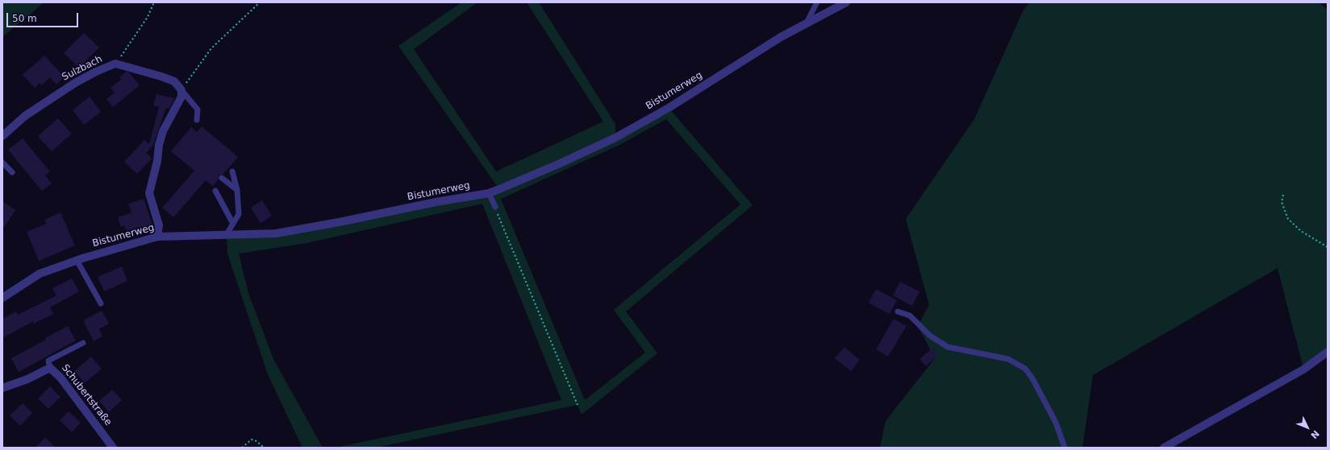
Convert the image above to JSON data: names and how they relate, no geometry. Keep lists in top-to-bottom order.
{
  "streets": {
    "street": ["Sulzbach", "Bistumerweg", "Schubertstraße"]
  },
  "scale_bar": "50 m",
  "north": "bottom right"
}
